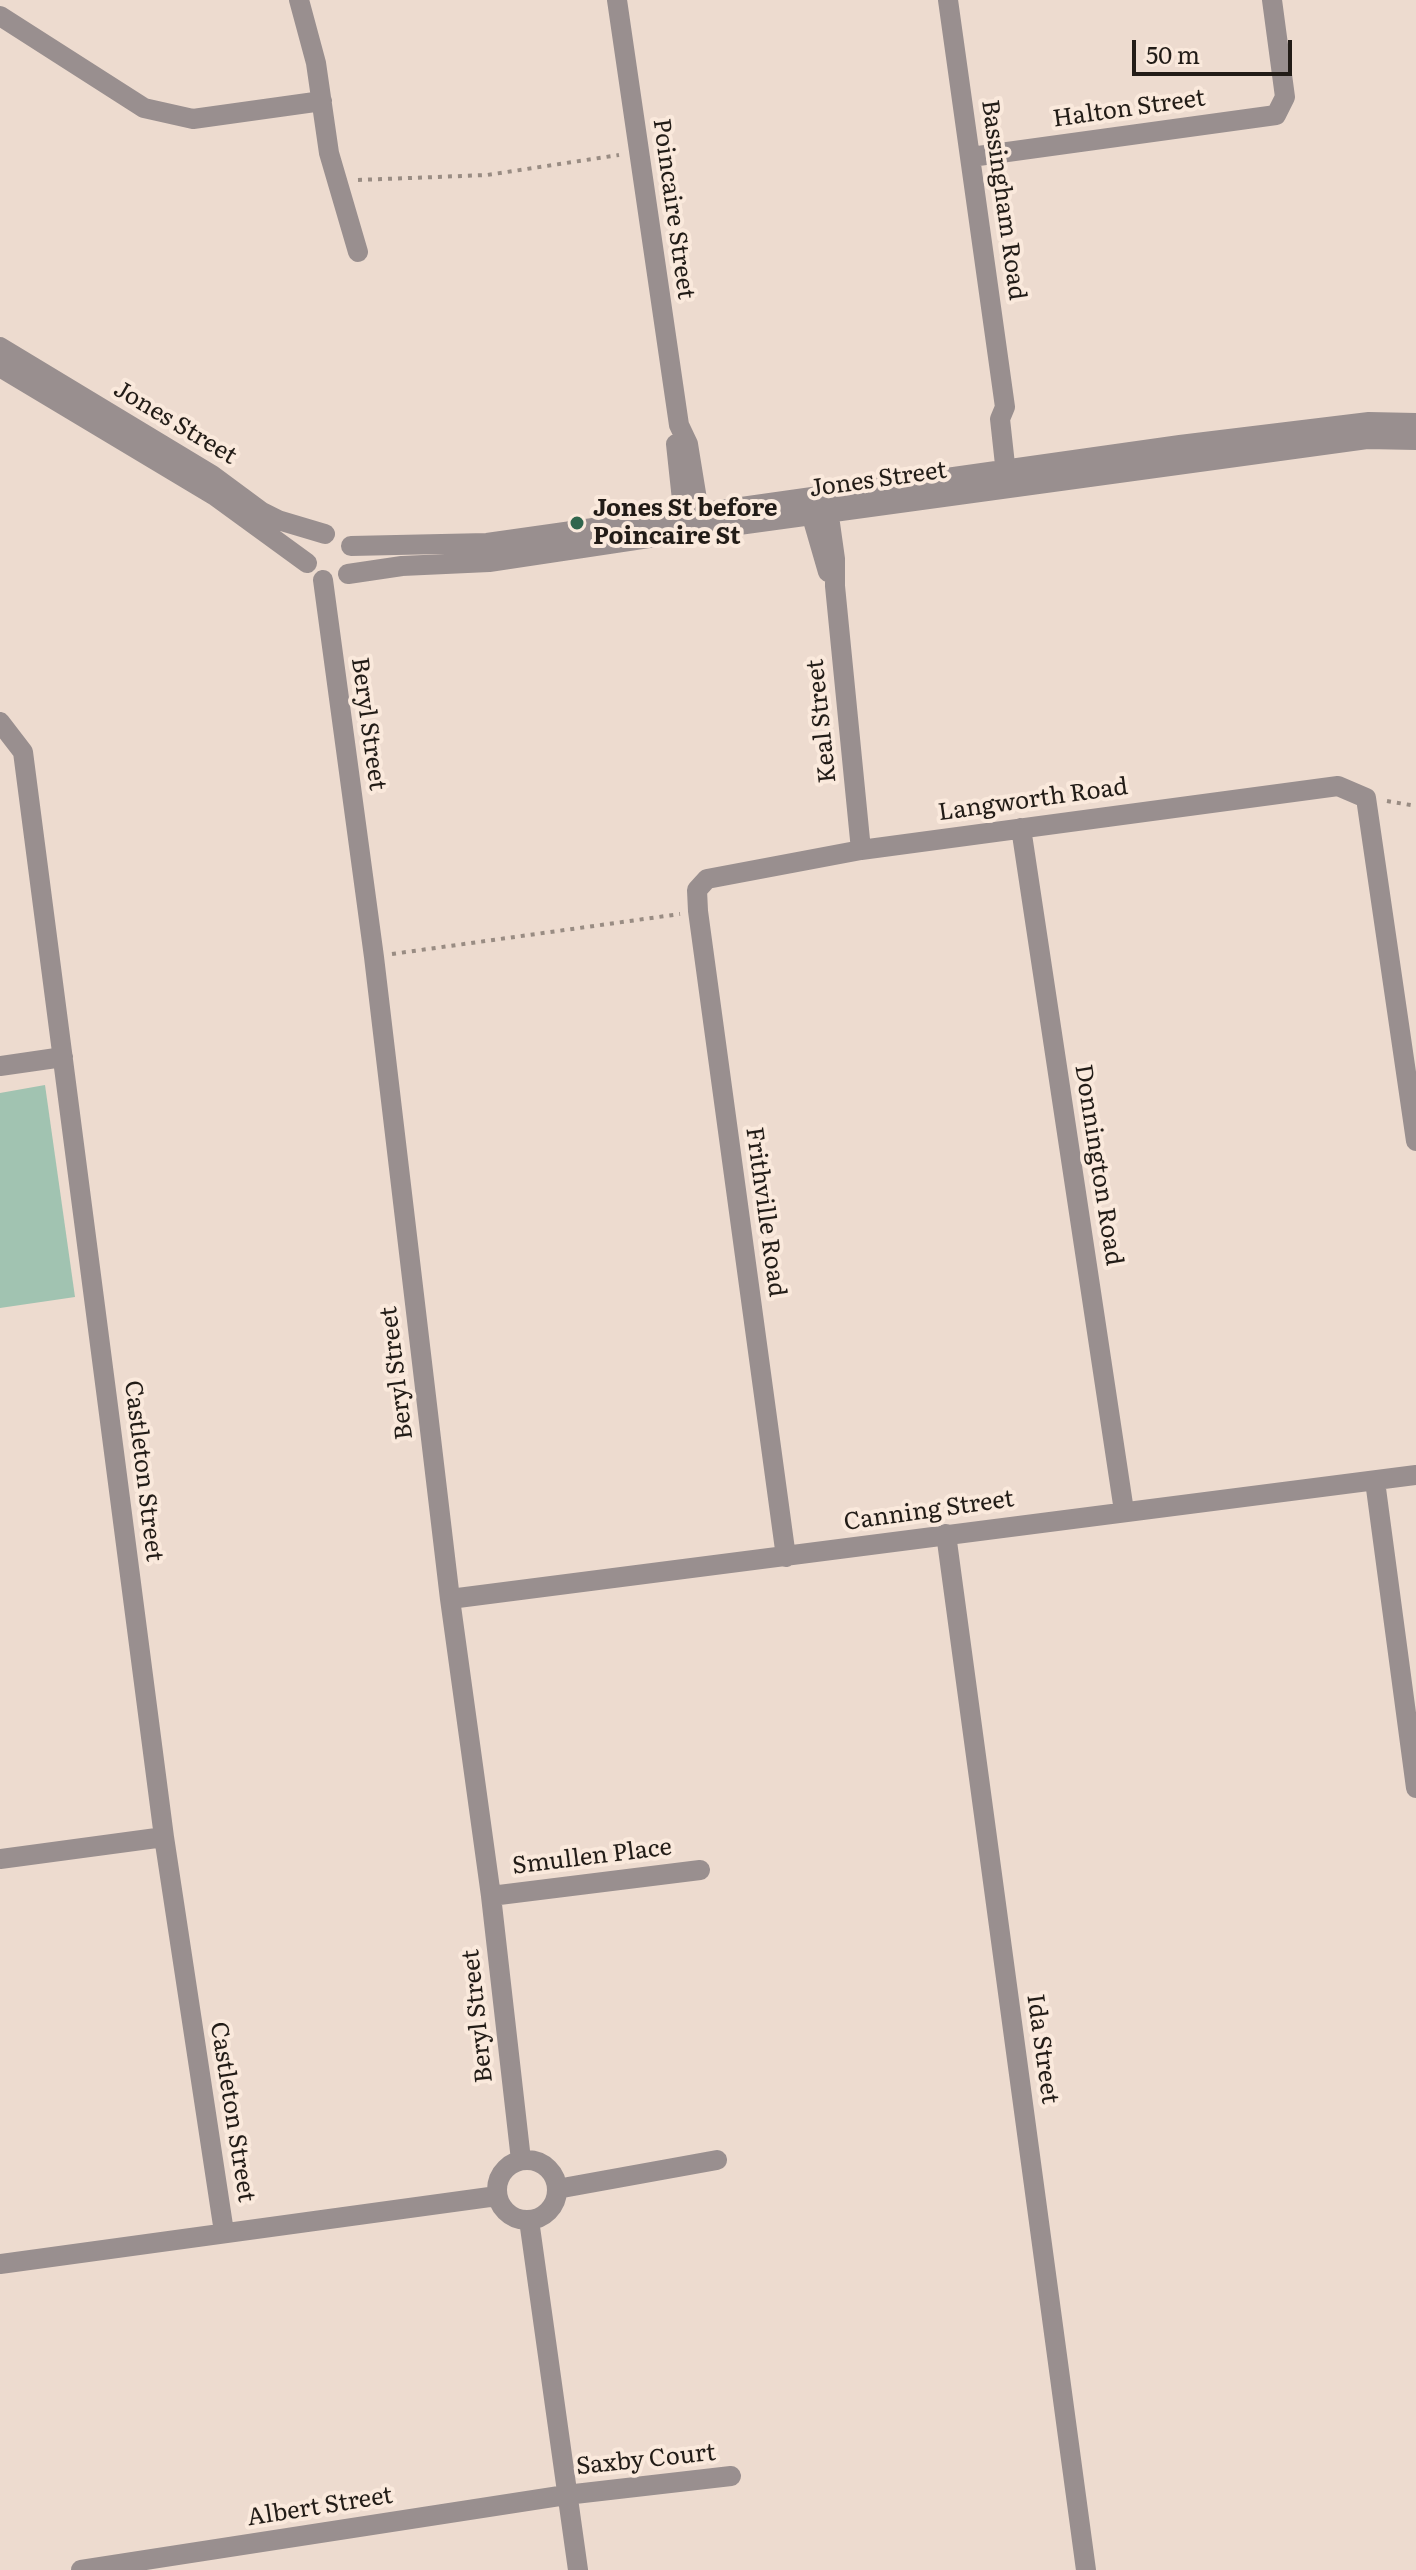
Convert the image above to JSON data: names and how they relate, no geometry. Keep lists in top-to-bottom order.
{
  "streets": {
    "street": [
      "Halton Street",
      "Bassingham Road",
      "Poincaire Street",
      "Jones Street",
      "Keal Street",
      "Beryl Street",
      "Langworth Road",
      "Donnington Road",
      "Frithville Road",
      "Castleton Street",
      "Canning Street",
      "Smullen Place",
      "Ida Street",
      "Saxby Court",
      "Albert Street"
    ]
  },
  "crossings": [
    ["Halton Street", "Bassingham Road"],
    ["Bassingham Road", "Jones Street"],
    ["Poincaire Street", "Jones Street"],
    ["Jones Street", "Keal Street"],
    ["Jones Street", "Beryl Street"],
    ["Keal Street", "Langworth Road"],
    ["Beryl Street", "Canning Street"],
    ["Beryl Street", "Smullen Place"],
    ["Langworth Road", "Donnington Road"],
    ["Langworth Road", "Frithville Road"],
    ["Donnington Road", "Canning Street"],
    ["Frithville Road", "Canning Street"],
    ["Canning Street", "Ida Street"],
    ["Saxby Court", "Albert Street"]
  ],
  "places": ["Jones St before Poincaire St"],
  "scale_bar": "50 m"
}
